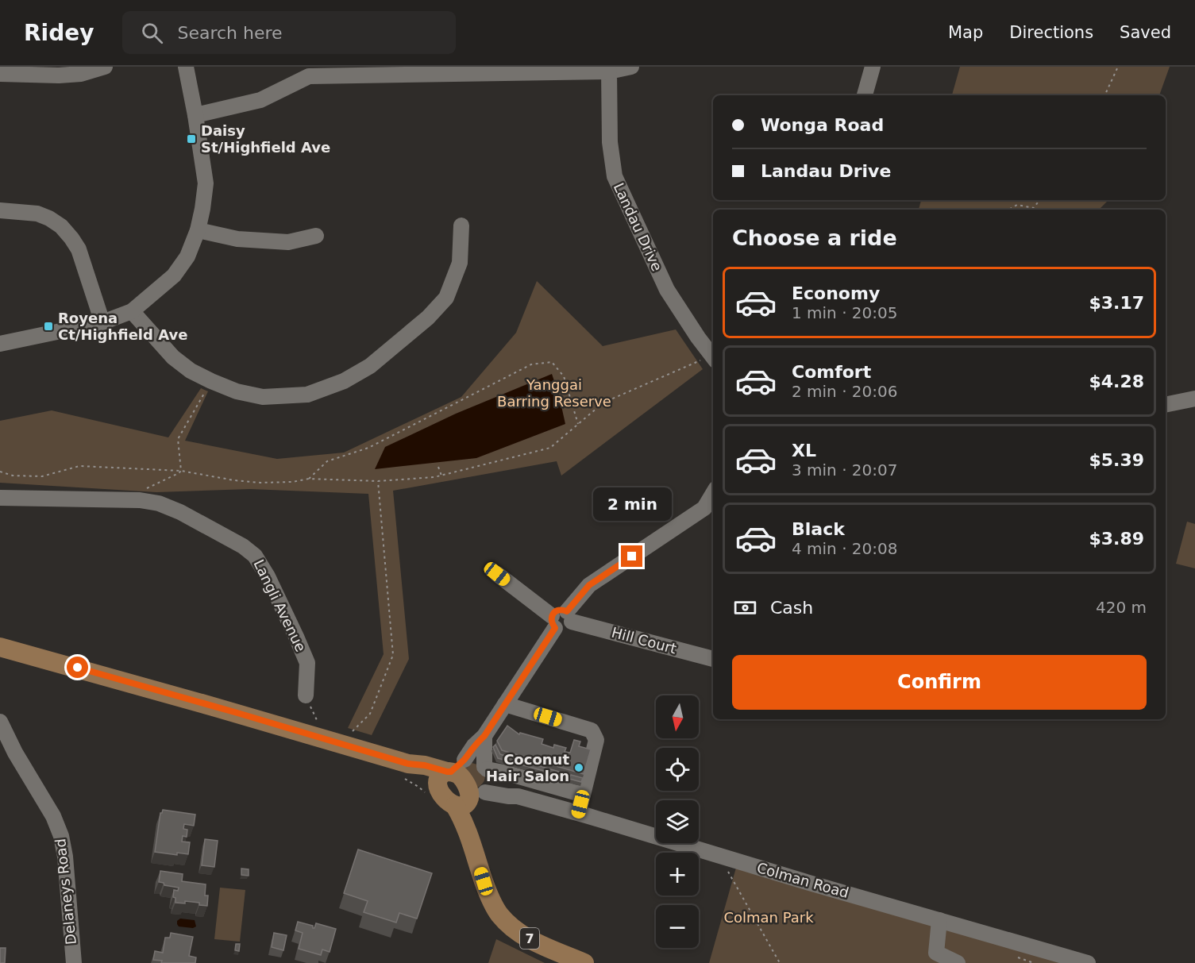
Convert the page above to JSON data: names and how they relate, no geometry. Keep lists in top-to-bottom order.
{
  "streets": {
    "main road": ["7"],
    "street": [
      "Landau Drive",
      "Langli Avenue",
      "Hill Court",
      "Colman Road",
      "Delaneys Road"
    ]
  },
  "crossings": [
    ["Colman Road", "7"]
  ],
  "parks": ["Yanggai Barring Reserve", "Colman Park"],
  "places": {
    "transit": ["Daisy St/Highfield Ave", "Royena Ct/Highfield Ave"],
    "other": ["Coconut Hair Salon"]
  },
  "north": "bottom",
  "page": {
    "header": "Ridey",
    "search": "Search here",
    "nav": ["Map", "Directions", "Saved"],
    "banner": ["Wonga Road", "Landau Drive"],
    "heading": "Choose a ride",
    "list": [
      {
        "name": "Economy",
        "note": "1 min · 20:05",
        "value": "$3.17"
      },
      {
        "name": "Comfort",
        "note": "2 min · 20:06",
        "value": "$4.28"
      },
      {
        "name": "XL",
        "note": "3 min · 20:07",
        "value": "$5.39"
      },
      {
        "name": "Black",
        "note": "4 min · 20:08",
        "value": "$3.89"
      }
    ],
    "bubble": "2 min",
    "pay": ["Cash", "420 m"],
    "buttons": "Confirm",
    "map_buttons": ["+", "−"]
  }
}
